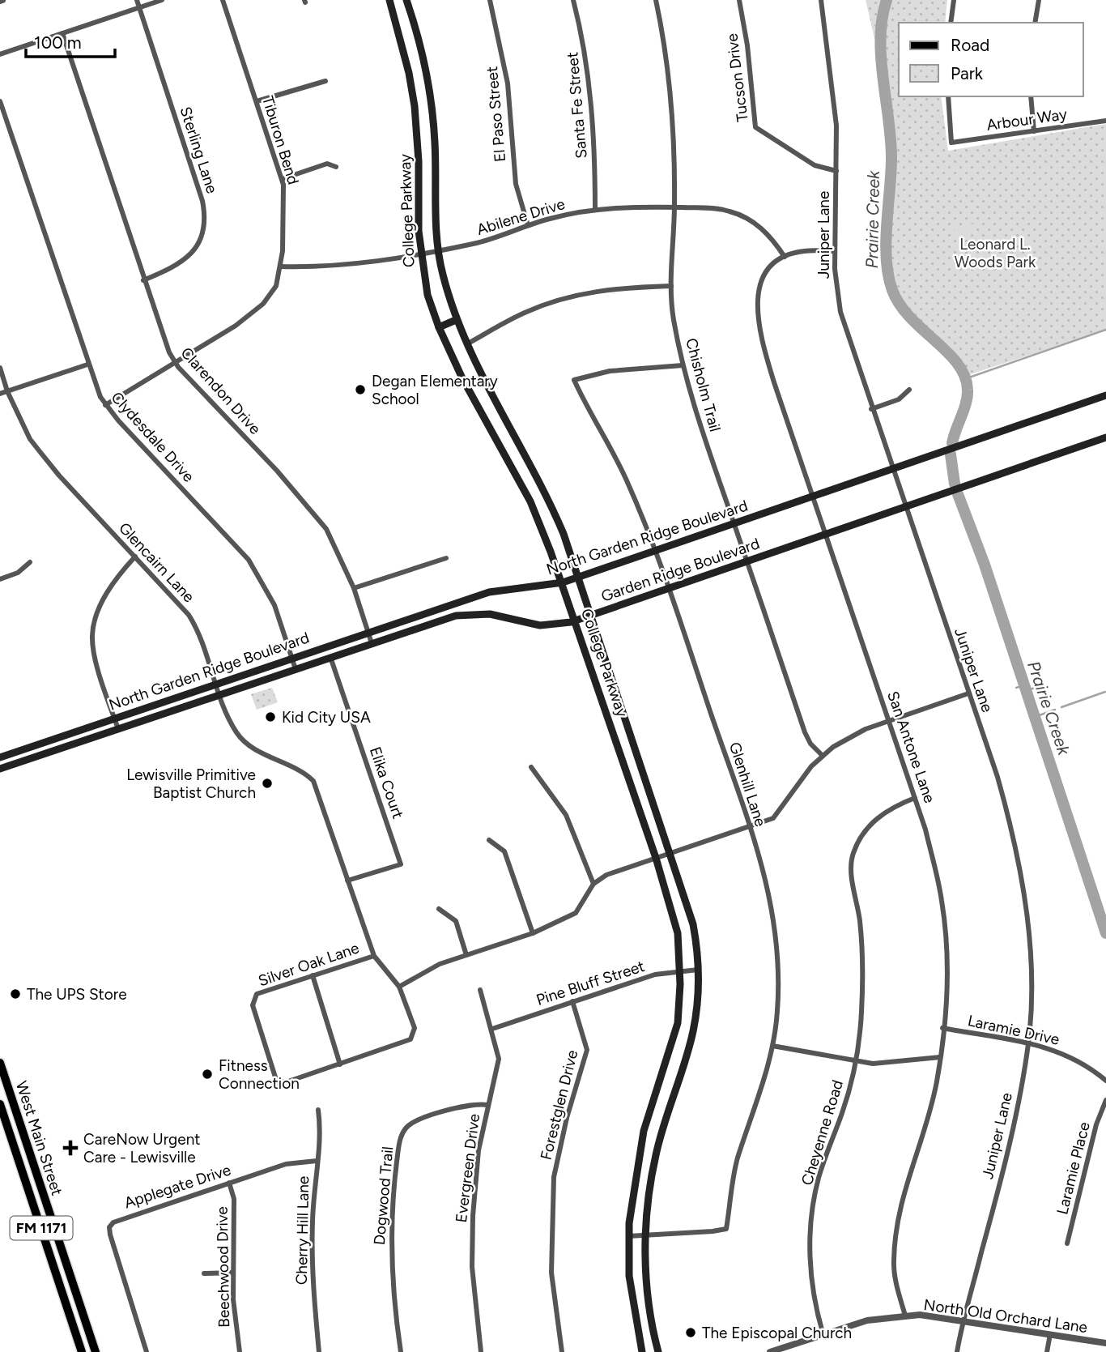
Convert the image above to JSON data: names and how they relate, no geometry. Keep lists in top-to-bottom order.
{
  "streets": {
    "main road": [
      "College Parkway",
      "North Garden Ridge Boulevard",
      "Garden Ridge Boulevard",
      "West Main Street",
      "FM 1171"
    ],
    "street": [
      "Tucson Drive",
      "Santa Fe Street",
      "El Paso Street",
      "Arbour Way",
      "Tiburon Bend",
      "Sterling Lane",
      "Abilene Drive",
      "Juniper Lane",
      "Chisholm Trail",
      "Clarendon Drive",
      "Clydesdale Drive",
      "Glencairn Lane",
      "San Antone Lane",
      "Elika Court",
      "Glenhill Lane",
      "Silver Oak Lane",
      "Pine Bluff Street",
      "Laramie Drive",
      "Forestglen Drive",
      "Cheyenne Road",
      "Evergreen Drive",
      "Laramie Place",
      "Applegate Drive",
      "Dogwood Trail",
      "Cherry Hill Lane",
      "Beechwood Drive",
      "North Old Orchard Lane"
    ]
  },
  "crossings": [
    ["Tucson Drive", "Juniper Lane"],
    ["Santa Fe Street", "Abilene Drive"],
    ["El Paso Street", "Abilene Drive"],
    ["Tiburon Bend", "Abilene Drive"],
    ["Tiburon Bend", "Clarendon Drive"],
    ["Tiburon Bend", "Clydesdale Drive"],
    ["Sterling Lane", "Clarendon Drive"],
    ["College Parkway", "Abilene Drive"],
    ["College Parkway", "North Garden Ridge Boulevard"],
    ["College Parkway", "Garden Ridge Boulevard"],
    ["College Parkway", "Glenhill Lane"],
    ["College Parkway", "Pine Bluff Street"],
    ["Abilene Drive", "Chisholm Trail"],
    ["Abilene Drive", "San Antone Lane"],
    ["Juniper Lane", "North Garden Ridge Boulevard"],
    ["Juniper Lane", "Garden Ridge Boulevard"],
    ["Juniper Lane", "Laramie Drive"],
    ["Juniper Lane", "North Old Orchard Lane"],
    ["Chisholm Trail", "North Garden Ridge Boulevard"],
    ["Chisholm Trail", "Garden Ridge Boulevard"],
    ["Chisholm Trail", "Glenhill Lane"],
    ["Clarendon Drive", "North Garden Ridge Boulevard"],
    ["Clarendon Drive", "Garden Ridge Boulevard"],
    ["Clydesdale Drive", "North Garden Ridge Boulevard"],
    ["Clydesdale Drive", "Garden Ridge Boulevard"],
    ["North Garden Ridge Boulevard", "Glencairn Lane"],
    ["North Garden Ridge Boulevard", "San Antone Lane"],
    ["North Garden Ridge Boulevard", "Glenhill Lane"],
    ["Glencairn Lane", "Garden Ridge Boulevard"],
    ["Glencairn Lane", "Elika Court"],
    ["Glencairn Lane", "Silver Oak Lane"],
    ["Garden Ridge Boulevard", "San Antone Lane"],
    ["Garden Ridge Boulevard", "Elika Court"],
    ["Garden Ridge Boulevard", "Glenhill Lane"],
    ["San Antone Lane", "Laramie Drive"],
    ["San Antone Lane", "Cheyenne Road"],
    ["San Antone Lane", "North Old Orchard Lane"],
    ["Pine Bluff Street", "Forestglen Drive"],
    ["Pine Bluff Street", "Evergreen Drive"],
    ["Cheyenne Road", "North Old Orchard Lane"],
    ["Evergreen Drive", "Dogwood Trail"],
    ["Applegate Drive", "Cherry Hill Lane"],
    ["Applegate Drive", "Beechwood Drive"]
  ],
  "water": ["Prairie Creek"],
  "parks": ["Leonard L. Woods Park"],
  "places": {
    "other": [
      "Degan Elementary School",
      "Kid City USA",
      "Lewisville Primitive Baptist Church",
      "The UPS Store",
      "Fitness Connection",
      "The Episcopal Church"
    ],
    "health": ["CareNow Urgent Care - Lewisville"]
  },
  "legend": ["Road", "Park"],
  "scale_bar": "100 m"
}
